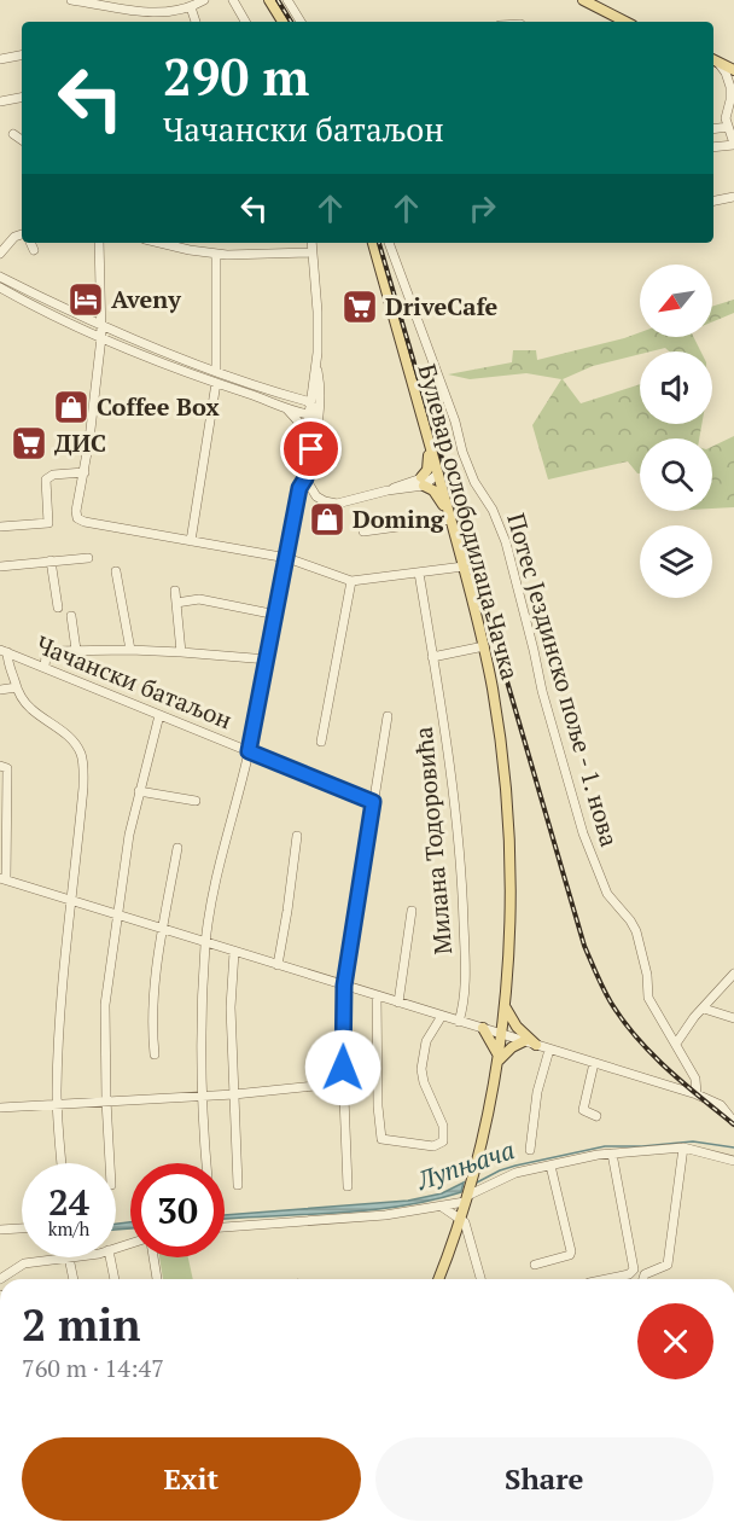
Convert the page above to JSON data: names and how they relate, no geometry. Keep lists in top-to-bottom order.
{
  "streets": {
    "main road": ["Булевар ослободилаца Чачка"],
    "street": ["Потес Јездинско поље - 1. нова", "Чачански батаљон", "Милана Тодоровића"]
  },
  "water": ["Лупњача"],
  "places": {
    "hotel": ["Aveny"],
    "supermarket": ["DriveCafe", "ДИС"],
    "shop": ["Coffee Box", "Doming"]
  },
  "north": "bottom left",
  "page": {
    "turn": ["290 m", "Чачански батаљон"],
    "speed": "24 km/h",
    "limit": "30",
    "heading": ["2 min", "760 m · 14:47"],
    "buttons": ["Exit", "Share"]
  }
}
